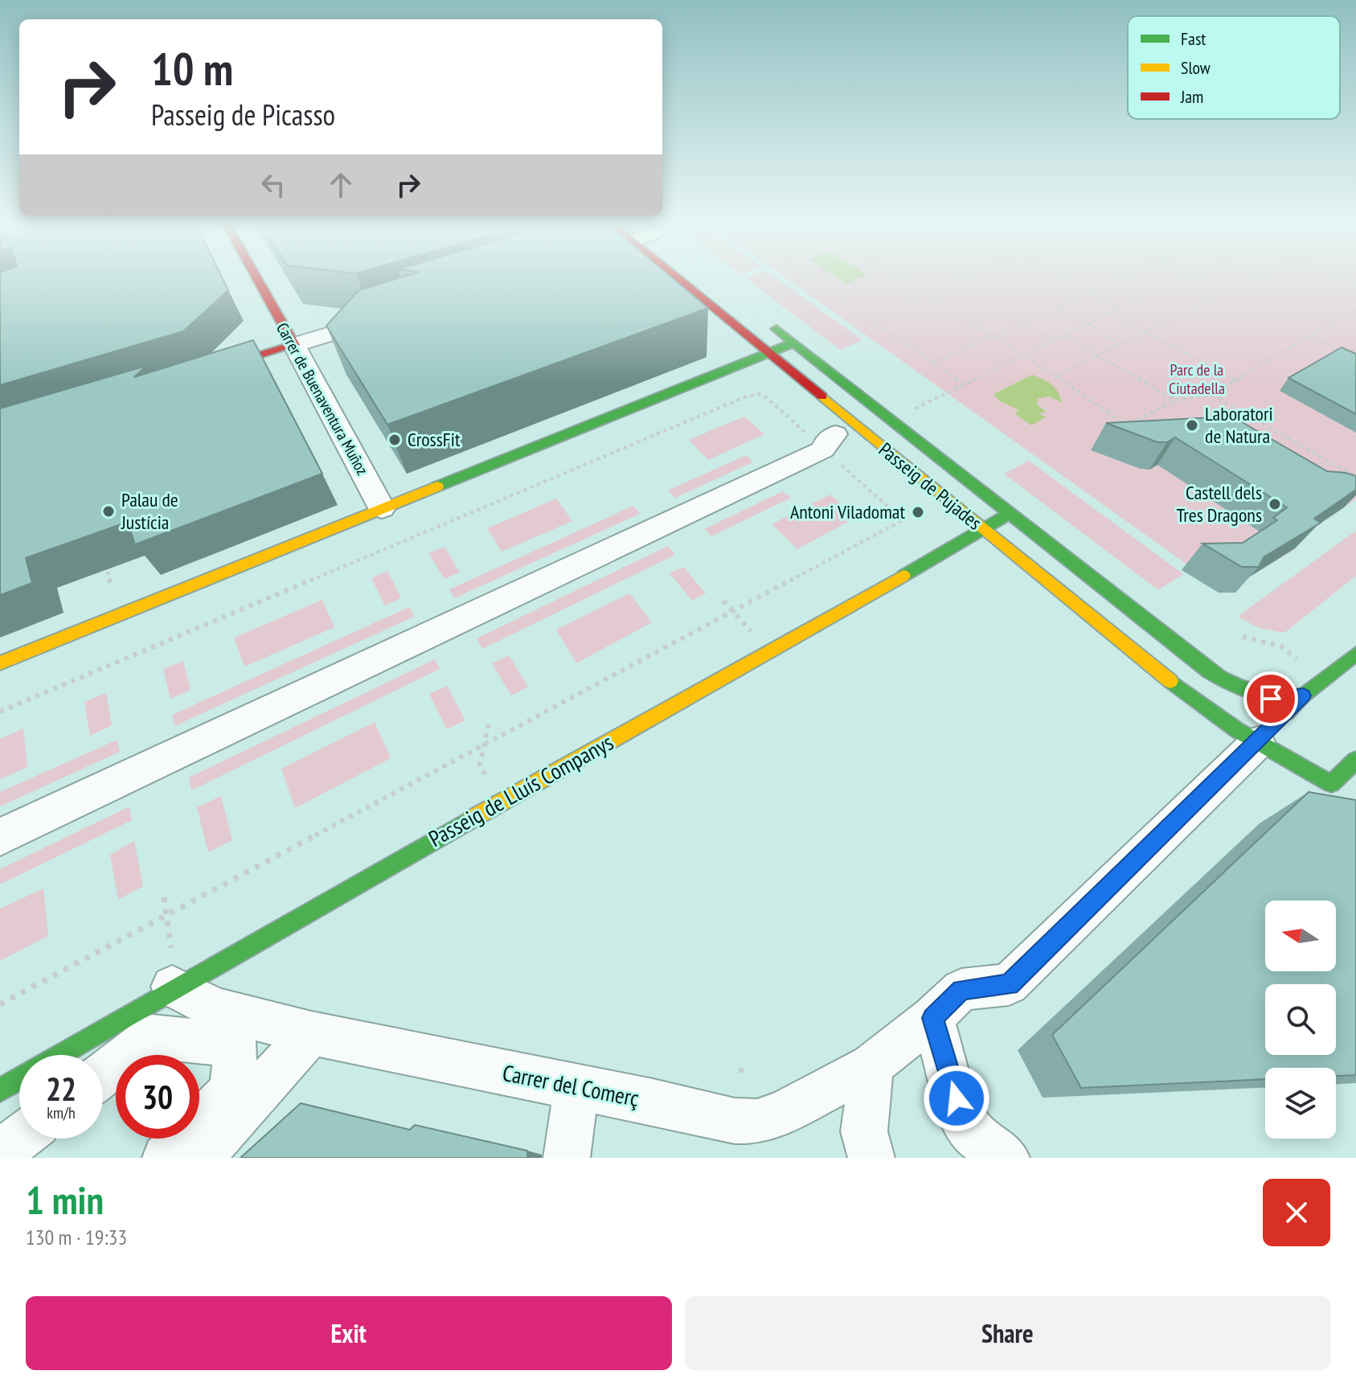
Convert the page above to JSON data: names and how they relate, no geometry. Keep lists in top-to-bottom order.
{
  "streets": {
    "street": [
      "Carrer de Buenaventura Muñoz",
      "Passeig de Pujades",
      "Passeig de Lluís Companys",
      "Carrer del Comerç"
    ]
  },
  "crossings": [
    ["Passeig de Pujades", "Passeig de Lluís Companys"],
    ["Passeig de Pujades", "Carrer del Comerç"],
    ["Passeig de Lluís Companys", "Carrer del Comerç"]
  ],
  "parks": ["Parc de la Ciutadella"],
  "places": [
    "Laboratori de Natura",
    "CrossFit",
    "Castell dels Tres Dragons",
    "Palau de Justícia",
    "Antoni Viladomat"
  ],
  "legend": ["Fast", "Slow", "Jam"],
  "north": "left",
  "page": {
    "turn": ["10 m", "Passeig de Picasso"],
    "speed": "22 km/h",
    "limit": "30",
    "heading": ["1 min", "130 m · 19:33"],
    "buttons": ["Exit", "Share"]
  }
}
